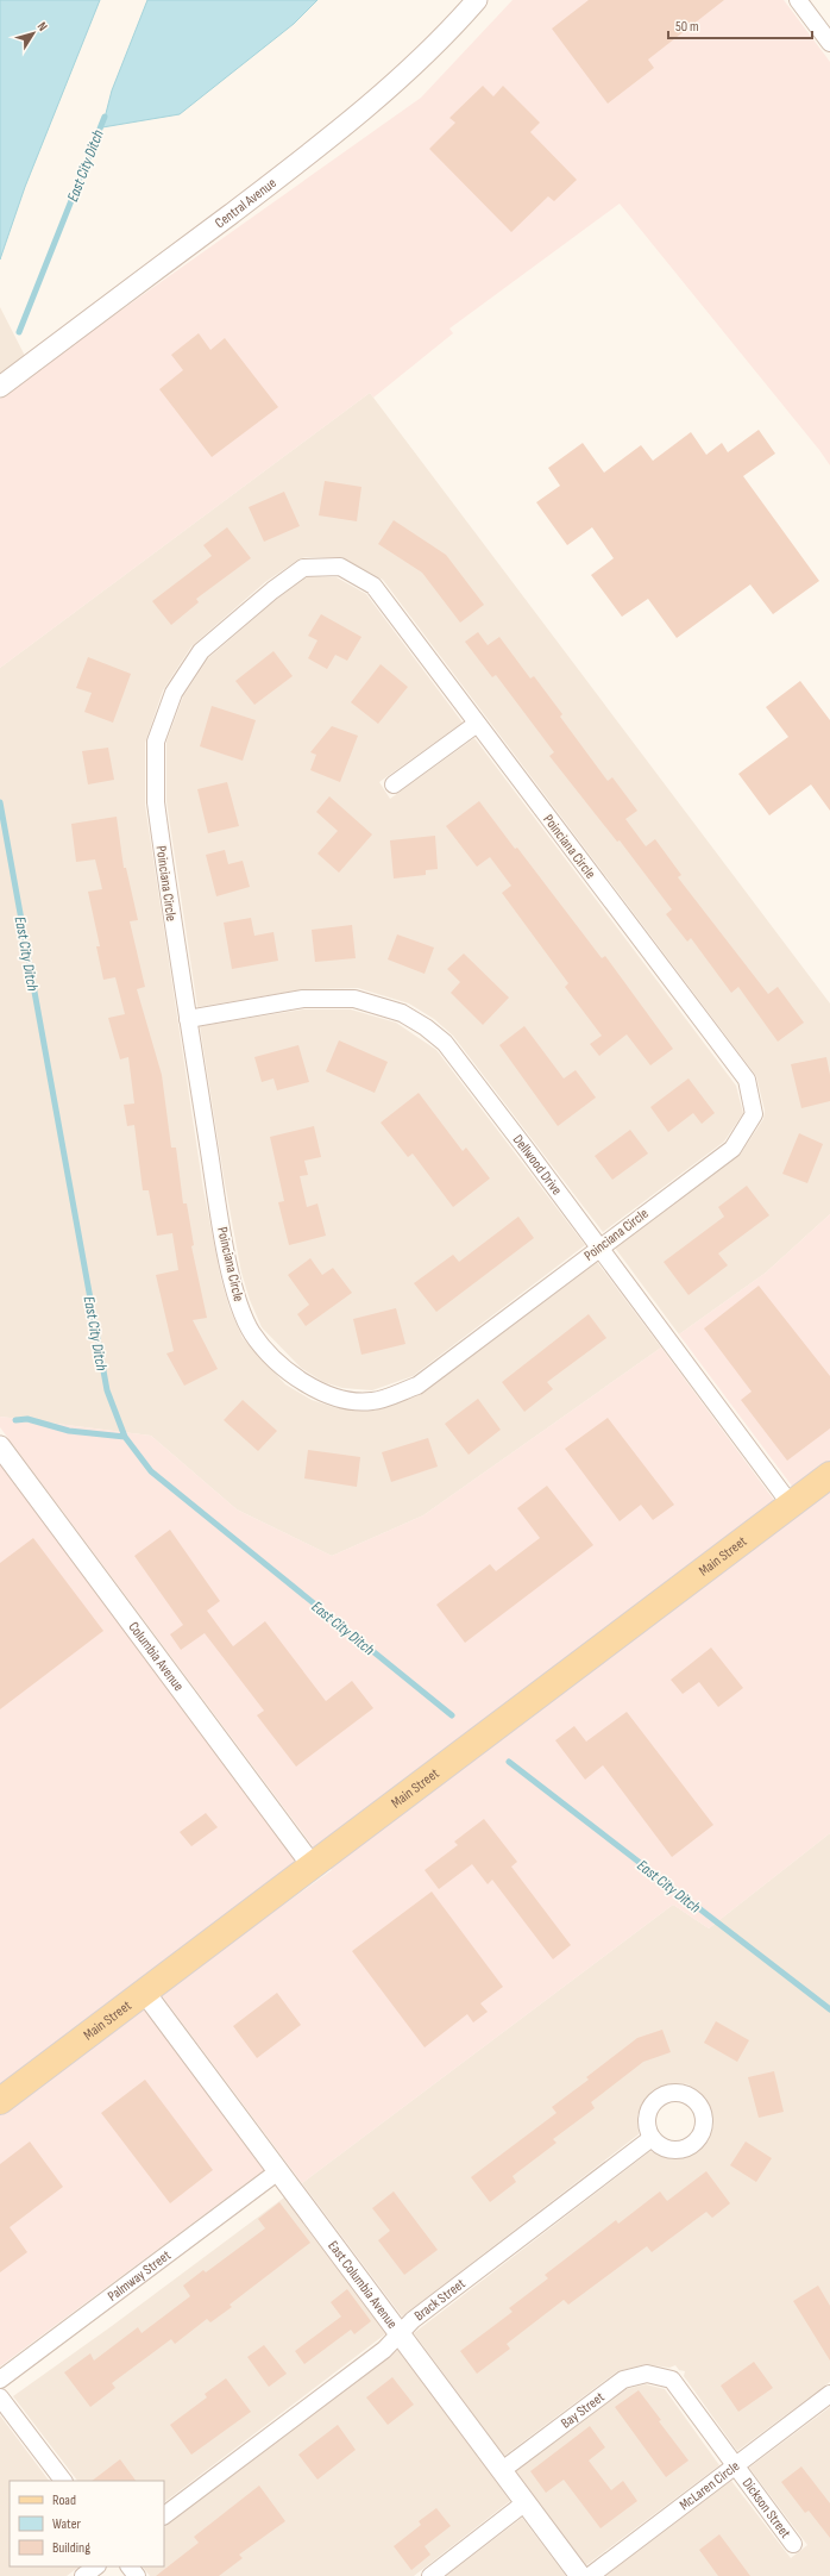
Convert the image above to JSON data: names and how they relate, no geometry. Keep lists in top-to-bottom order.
{
  "streets": {
    "main road": ["Main Street"],
    "street": [
      "Central Avenue",
      "Poinciana Circle",
      "Dellwood Drive",
      "Columbia Avenue",
      "Palmway Street",
      "East Columbia Avenue",
      "Brack Street",
      "Bay Street",
      "McLaren Circle",
      "Dickson Street"
    ]
  },
  "crossings": [
    ["Poinciana Circle", "Dellwood Drive"],
    ["Dellwood Drive", "Main Street"],
    ["Main Street", "Columbia Avenue"],
    ["Main Street", "East Columbia Avenue"],
    ["Palmway Street", "East Columbia Avenue"],
    ["East Columbia Avenue", "Brack Street"],
    ["East Columbia Avenue", "Bay Street"],
    ["Bay Street", "Dickson Street"],
    ["McLaren Circle", "Dickson Street"]
  ],
  "water": ["East City Ditch"],
  "legend": ["Road", "Water", "Building"],
  "scale_bar": "50 m",
  "north": "top right"
}
